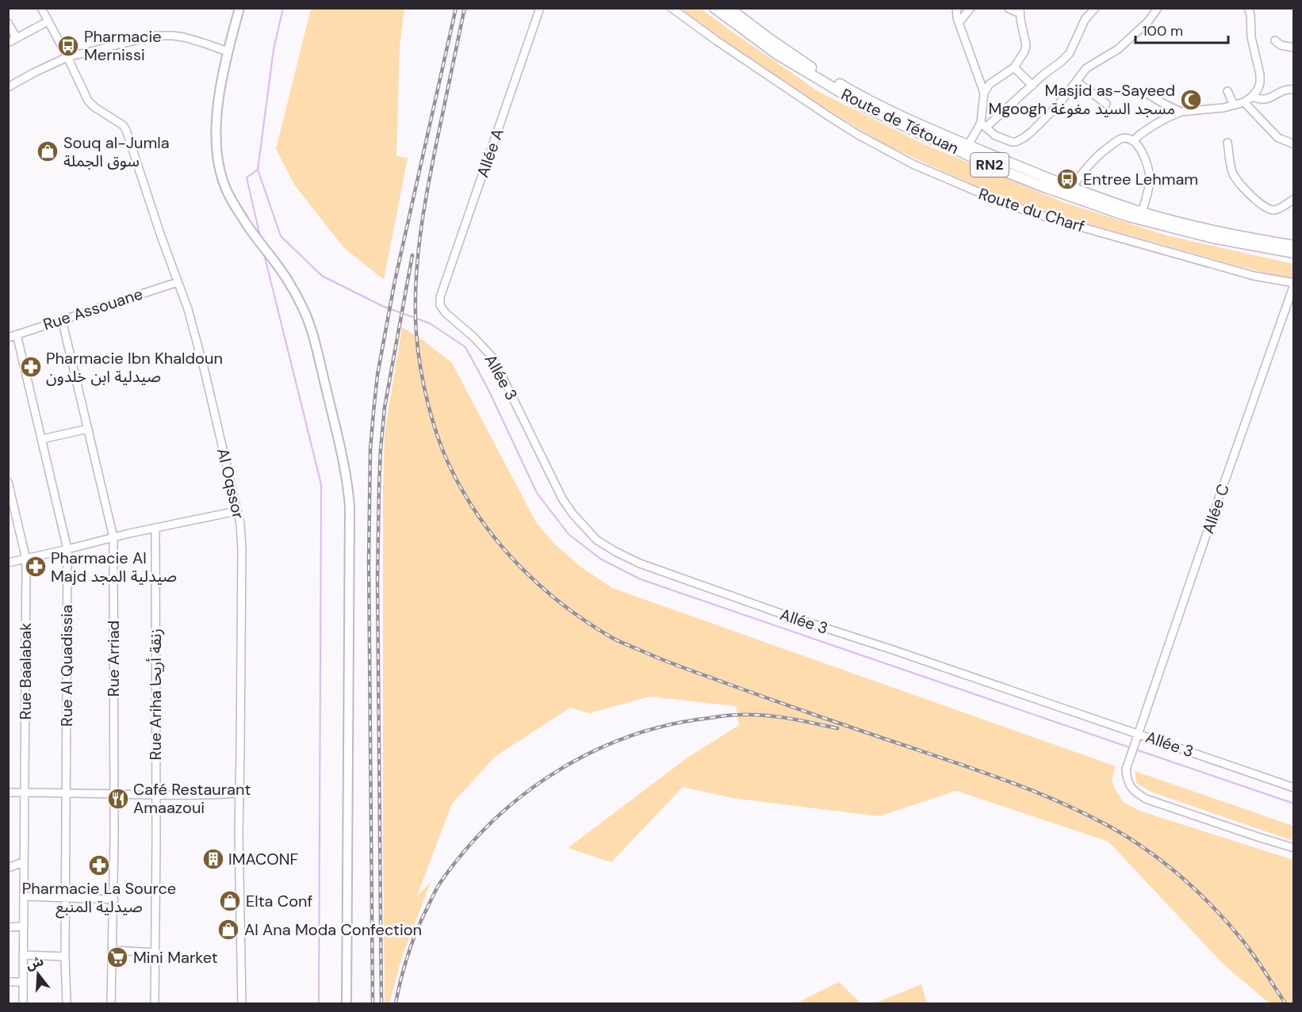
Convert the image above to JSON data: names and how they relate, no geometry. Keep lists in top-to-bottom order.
{
  "streets": {
    "highway": ["Route de Tétouan", "RN2"],
    "street": [
      "Allée A",
      "Route du Charf",
      "Rue Assouane",
      "Allée 3",
      "Al Oqssor",
      "Allée C",
      "Rue Arriad",
      "Rue Al Quadissia",
      "Rue Baalabak",
      "Rue Ariha زنقة أريحا"
    ]
  },
  "crossings": [
    ["Allée A", "Allée 3"],
    ["Route du Charf", "Allée C"],
    ["Rue Assouane", "Al Oqssor"],
    ["Rue Assouane", "Rue Arriad"],
    ["Rue Assouane", "Rue Al Quadissia"],
    ["Allée 3", "Allée C"]
  ],
  "places": {
    "bus stop": ["Pharmacie Mernissi", "Entree Lehmam"],
    "mosque": ["Masjid as-Sayeed Mgoogh مسجد السيد مغوغة"],
    "shop": ["Souq al-Jumla سوق الجملة", "Elta Conf", "Al Ana Moda Confection"],
    "pharmacy": ["Pharmacie Ibn Khaldoun صيدلية ابن خلدون", "Pharmacie Al Majd صيدلية المجد", "Pharmacie La Source صيدلية المنبع"],
    "restaurant": ["Café Restaurant Amaazoui"],
    "building": ["IMACONF"],
    "supermarket": ["Mini Market"]
  },
  "scale_bar": "100 m",
  "north": "top"
}
